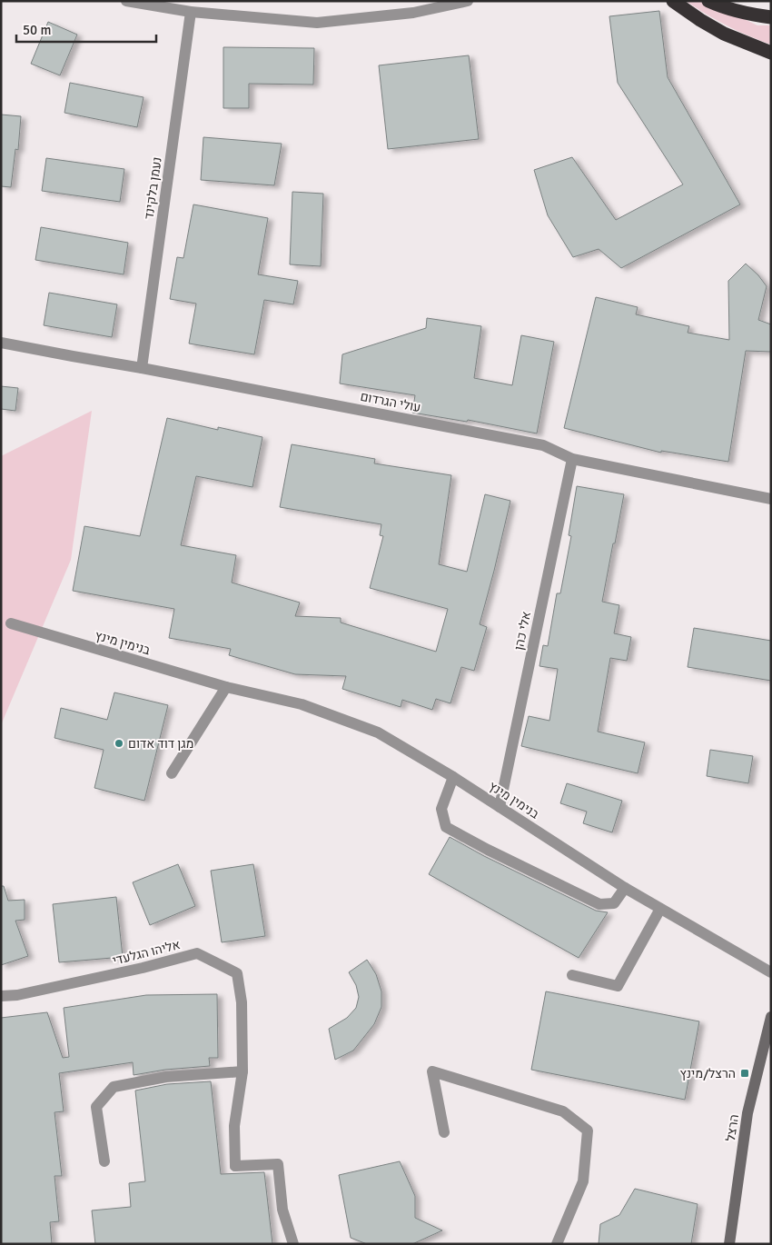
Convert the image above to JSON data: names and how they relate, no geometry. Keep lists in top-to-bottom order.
{
  "streets": {
    "main road": ["הרצל"],
    "street": [
      "נעמן בלקינד",
      "עולי הגרדום",
      "אלי כהן",
      "בנימין מינץ",
      "אליהו הגלעדי"
    ]
  },
  "crossings": [
    ["נעמן בלקינד", "עולי הגרדום"],
    ["עולי הגרדום", "אלי כהן"],
    ["אלי כהן", "בנימין מינץ"]
  ],
  "places": {
    "other": ["מגן דוד אדום"],
    "transit": ["הרצל/מינץ"]
  },
  "scale_bar": "50 m"
}
